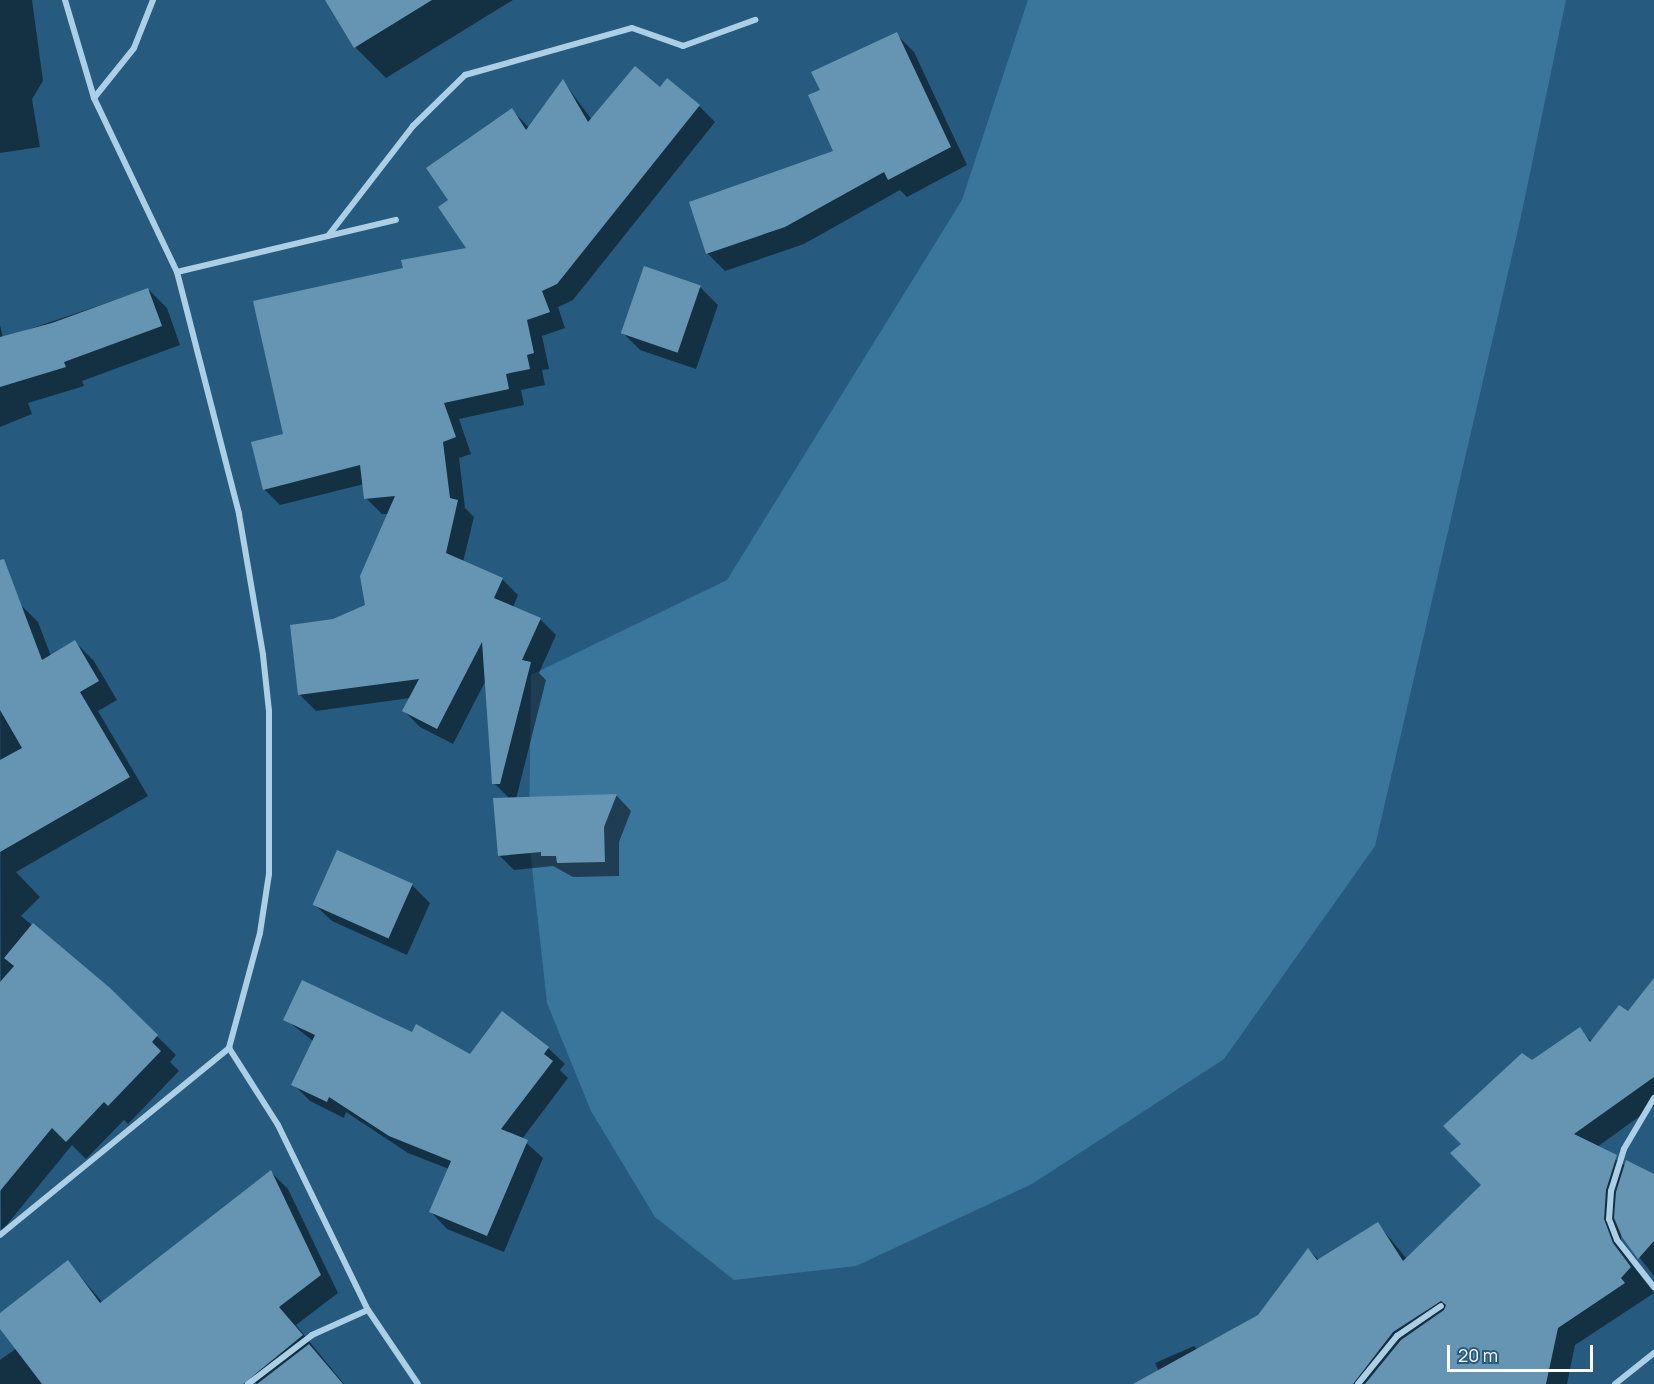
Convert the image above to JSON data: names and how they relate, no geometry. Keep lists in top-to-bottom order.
{
  "scale_bar": "20 m"
}
